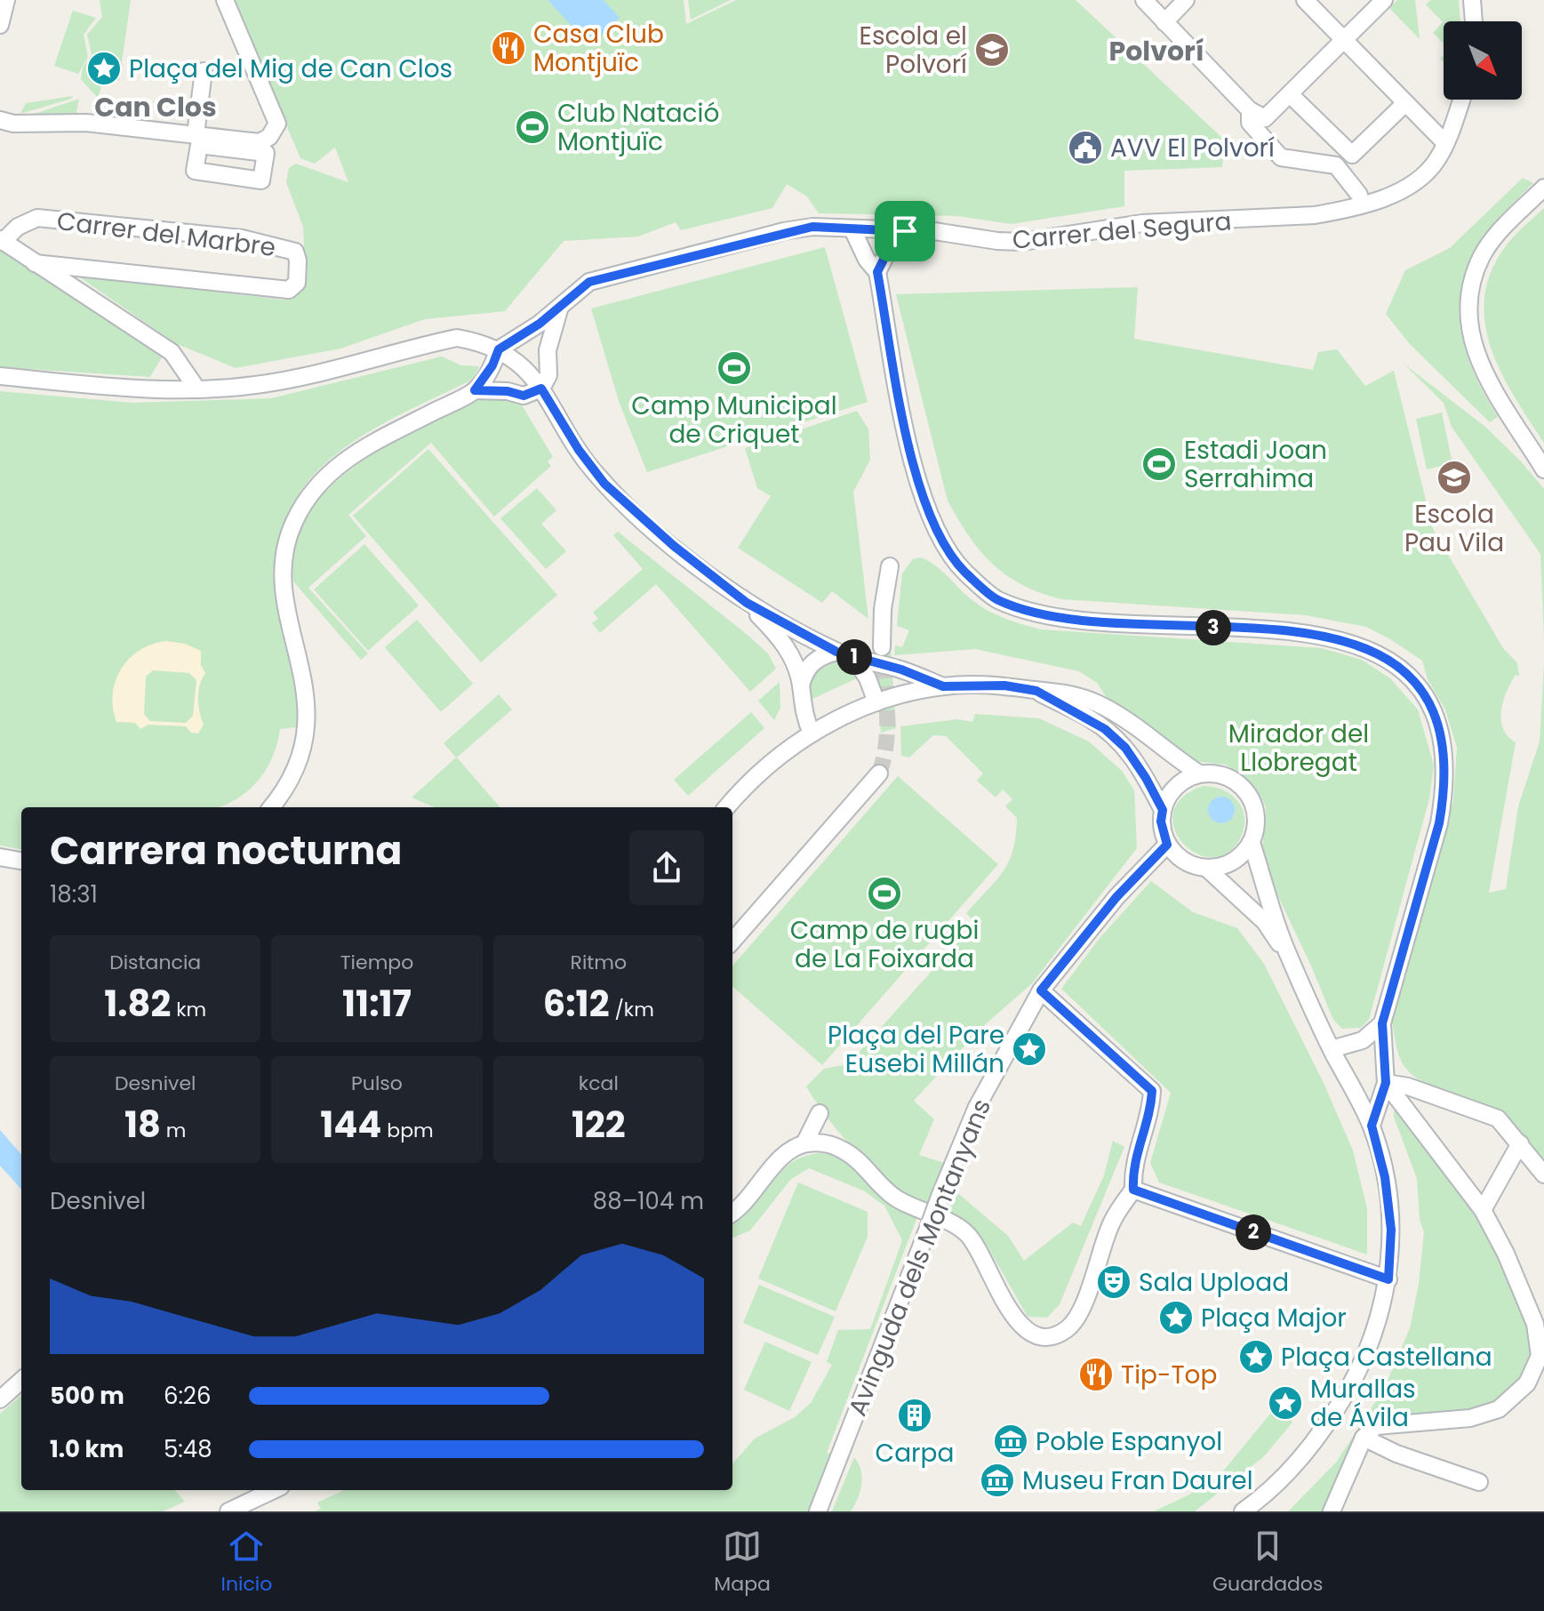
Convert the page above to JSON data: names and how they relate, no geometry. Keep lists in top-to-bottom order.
{
  "streets": {
    "street": ["Carrer del Segura", "Carrer del Marbre", "Avinguda dels Montanyans"]
  },
  "districts": ["Polvorí", "Can Clos"],
  "parks": ["Mirador del Llobregat"],
  "places": {
    "restaurant": ["Casa Club Montjuïc", "Tip-Top"],
    "school or university": ["Escola el Polvorí", "Escola Pau Vila"],
    "place": [
      "Plaça del Mig de Can Clos",
      "Plaça del Pare Eusebi Millán",
      "Plaça Major",
      "Plaça Castellana",
      "Murallas de Ávila"
    ],
    "sports": [
      "Club Natació Montjuïc",
      "Camp Municipal de Criquet",
      "Estadi Joan Serrahima",
      "Camp de rugbi de La Foixarda"
    ],
    "public building": ["AVV El Polvorí"],
    "theatre": ["Sala Upload"],
    "building": ["Carpa"],
    "museum": ["Poble Espanyol", "Museu Fran Daurel"]
  },
  "north": "bottom right",
  "page": {
    "pins": ["3", "1", "2"],
    "heading": ["Carrera nocturna", "18:31"],
    "stats": [
      ["Distancia", "1.82 km"],
      ["Tiempo", "11:17"],
      ["Ritmo", "6:12 /km"],
      ["Desnivel", "18 m"],
      ["Pulso", "144 bpm"],
      ["kcal", "122"]
    ],
    "chart": ["Desnivel", "88–104 m"],
    "list": [
      {
        "name": "500 m",
        "note": "6:26"
      },
      {
        "name": "1.0 km",
        "note": "5:48"
      }
    ],
    "tabs": ["Inicio", "Mapa", "Guardados"]
  }
}
